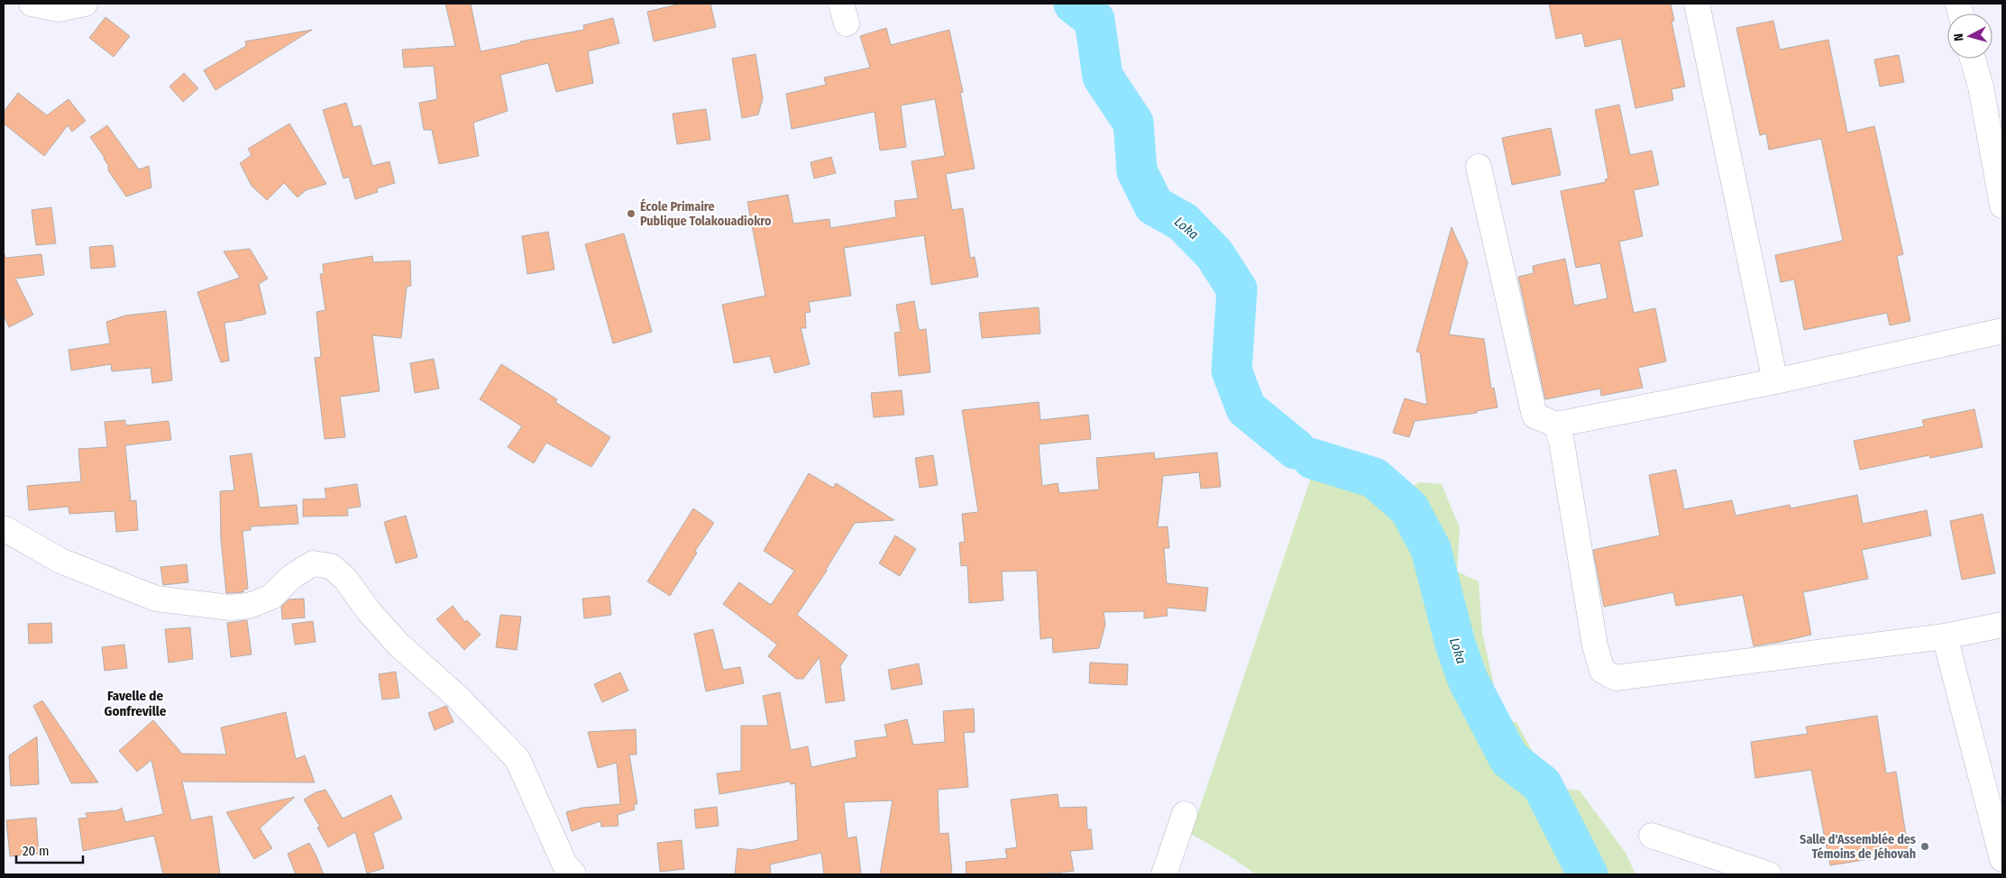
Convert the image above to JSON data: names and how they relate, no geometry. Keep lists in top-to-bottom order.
{
  "districts": ["Favelle de Gonfreville"],
  "water": ["Loka"],
  "places": ["École Primaire Publique Tolakouadiokro", "Salle d'Assemblée des Témoins de Jéhovah"],
  "scale_bar": "20 m",
  "north": "left"
}
